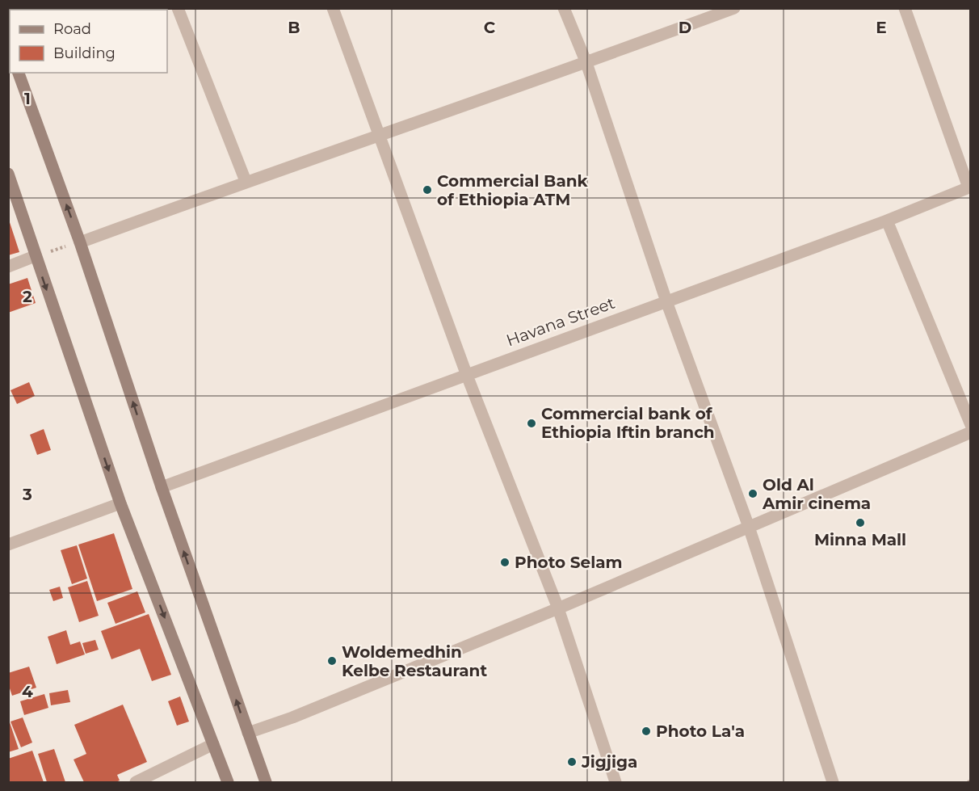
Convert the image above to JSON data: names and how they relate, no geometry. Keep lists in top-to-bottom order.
{
  "streets": {
    "street": ["Havana Street"]
  },
  "places": [
    "Commercial Bank of Ethiopia ATM",
    "Commercial bank of Ethiopia Iftin branch",
    "Old Al Amir cinema",
    "Minna Mall",
    "Photo Selam",
    "Woldemedhin Kelbe Restaurant",
    "Photo La'a",
    "Jigjiga"
  ],
  "legend": ["Road", "Building"],
  "grid": {
    "columns": [
      "B",
      "C",
      "D",
      "E"
    ],
    "rows": [
      "1",
      "2",
      "3",
      "4"
    ]
  }
}
